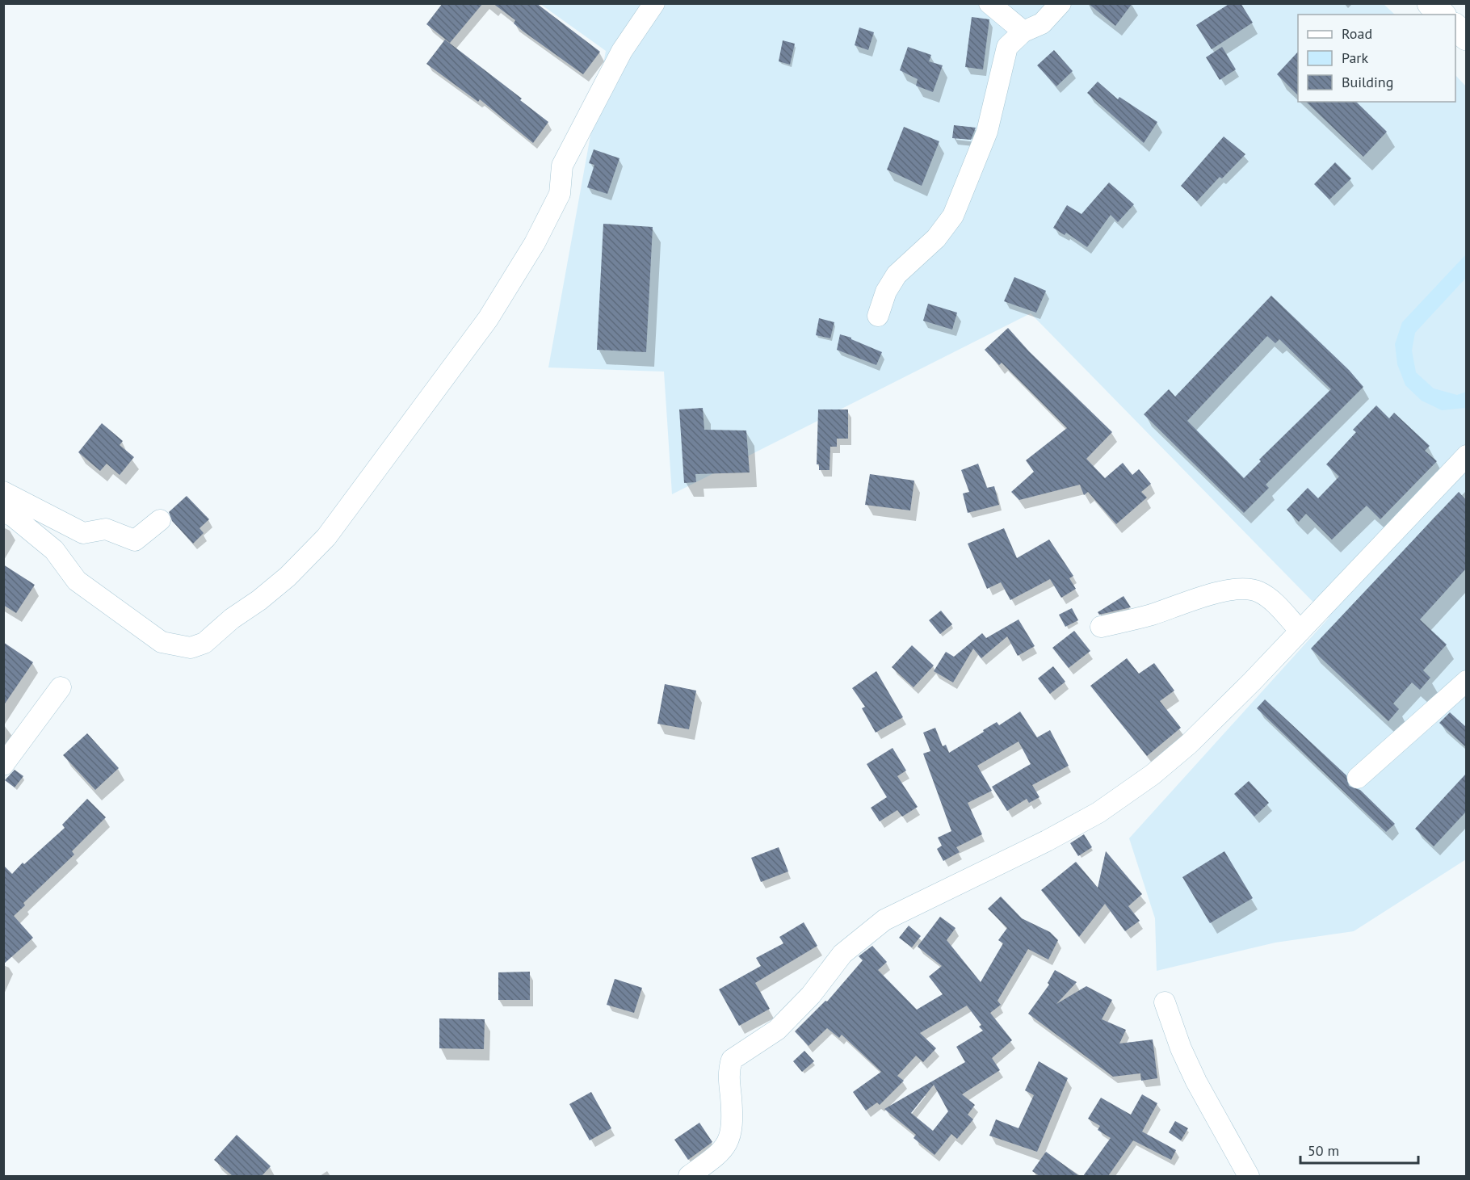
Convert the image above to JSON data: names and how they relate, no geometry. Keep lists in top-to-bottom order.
{
  "legend": ["Road", "Park", "Building"],
  "scale_bar": "50 m"
}
